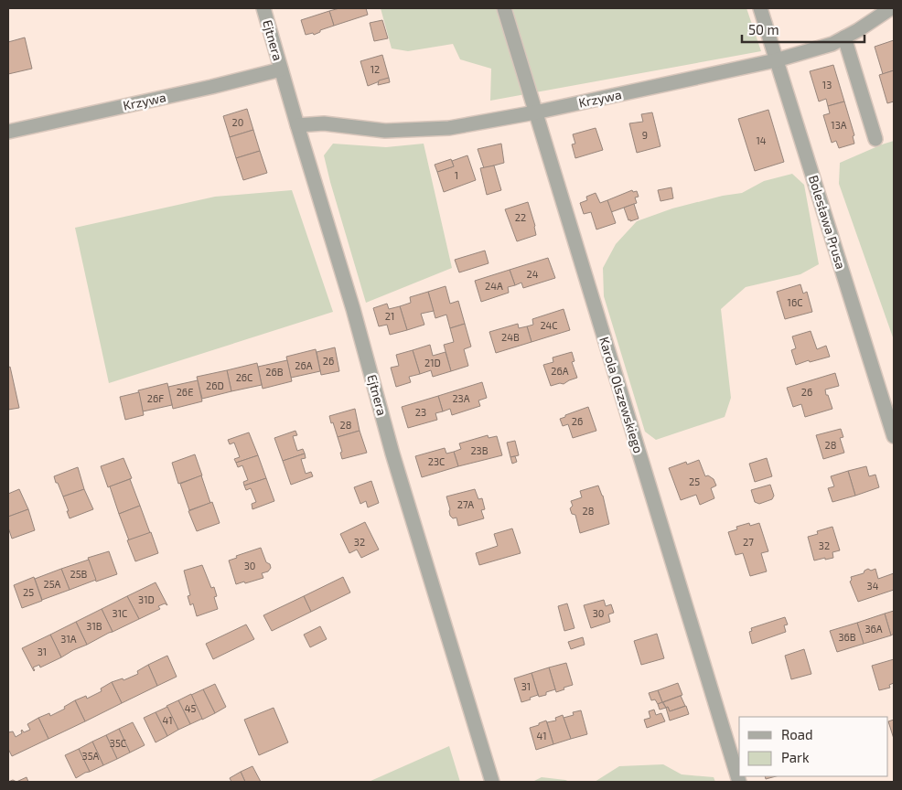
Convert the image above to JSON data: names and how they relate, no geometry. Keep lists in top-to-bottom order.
{
  "streets": {
    "street": [
      "Ejtnera",
      "Krzywa",
      "Bolesława Prusa",
      "Karola Olszewskiego"
    ]
  },
  "crossings": [
    ["Ejtnera", "Krzywa"],
    ["Krzywa", "Bolesława Prusa"],
    ["Krzywa", "Karola Olszewskiego"]
  ],
  "house_numbers": [
    "12",
    "13",
    "20",
    "13A",
    "9",
    "14",
    "1",
    "22",
    "24",
    "24A",
    "16C",
    "21",
    "24C",
    "24B",
    "26",
    "21D",
    "26A",
    "26A",
    "26B",
    "26C",
    "26D",
    "26E",
    "26",
    "26F",
    "23A",
    "23",
    "26",
    "28",
    "28",
    "23B",
    "23C",
    "25",
    "27A",
    "28",
    "32",
    "27",
    "32",
    "30",
    "25B",
    "25A",
    "34",
    "25",
    "31D",
    "31C",
    "30",
    "31B",
    "36A",
    "36B",
    "31A",
    "31",
    "31",
    "45",
    "41",
    "41",
    "35C",
    "35A"
  ],
  "legend": ["Road", "Park"],
  "scale_bar": "50 m"
}
